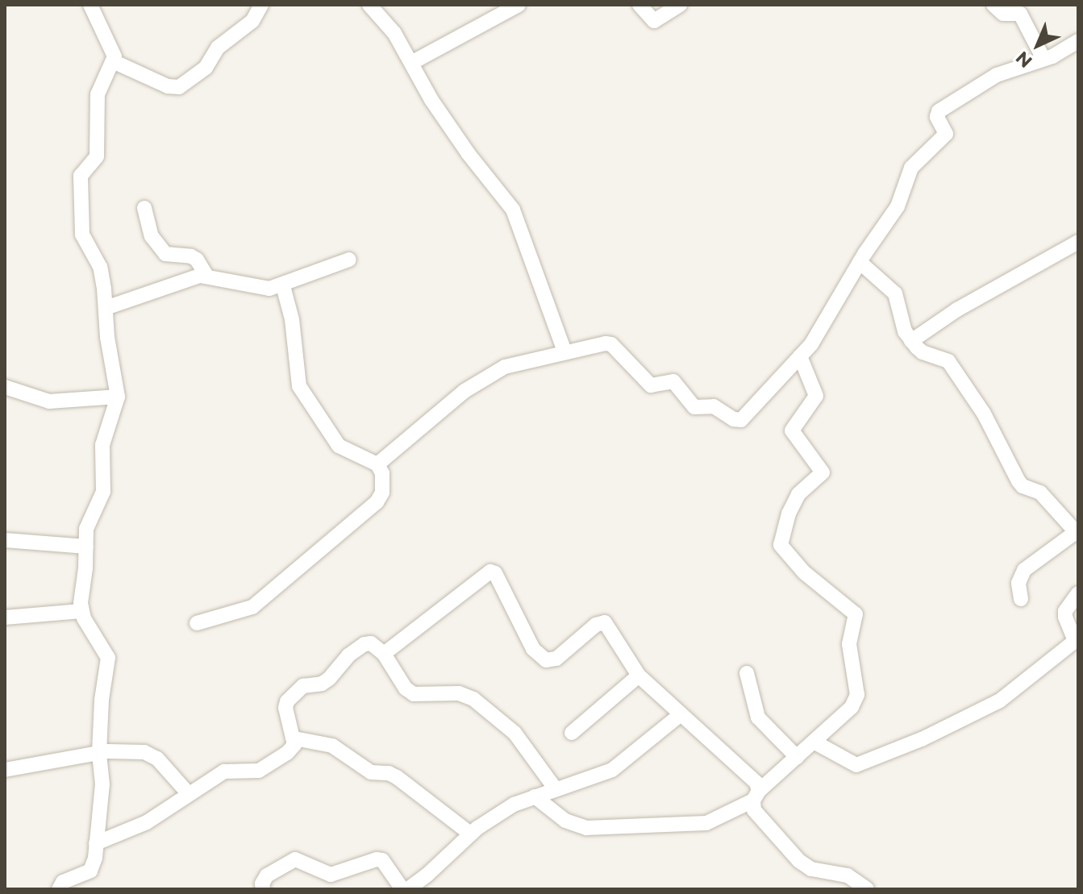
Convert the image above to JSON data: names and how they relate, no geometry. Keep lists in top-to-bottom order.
{
  "north": "bottom left"
}
